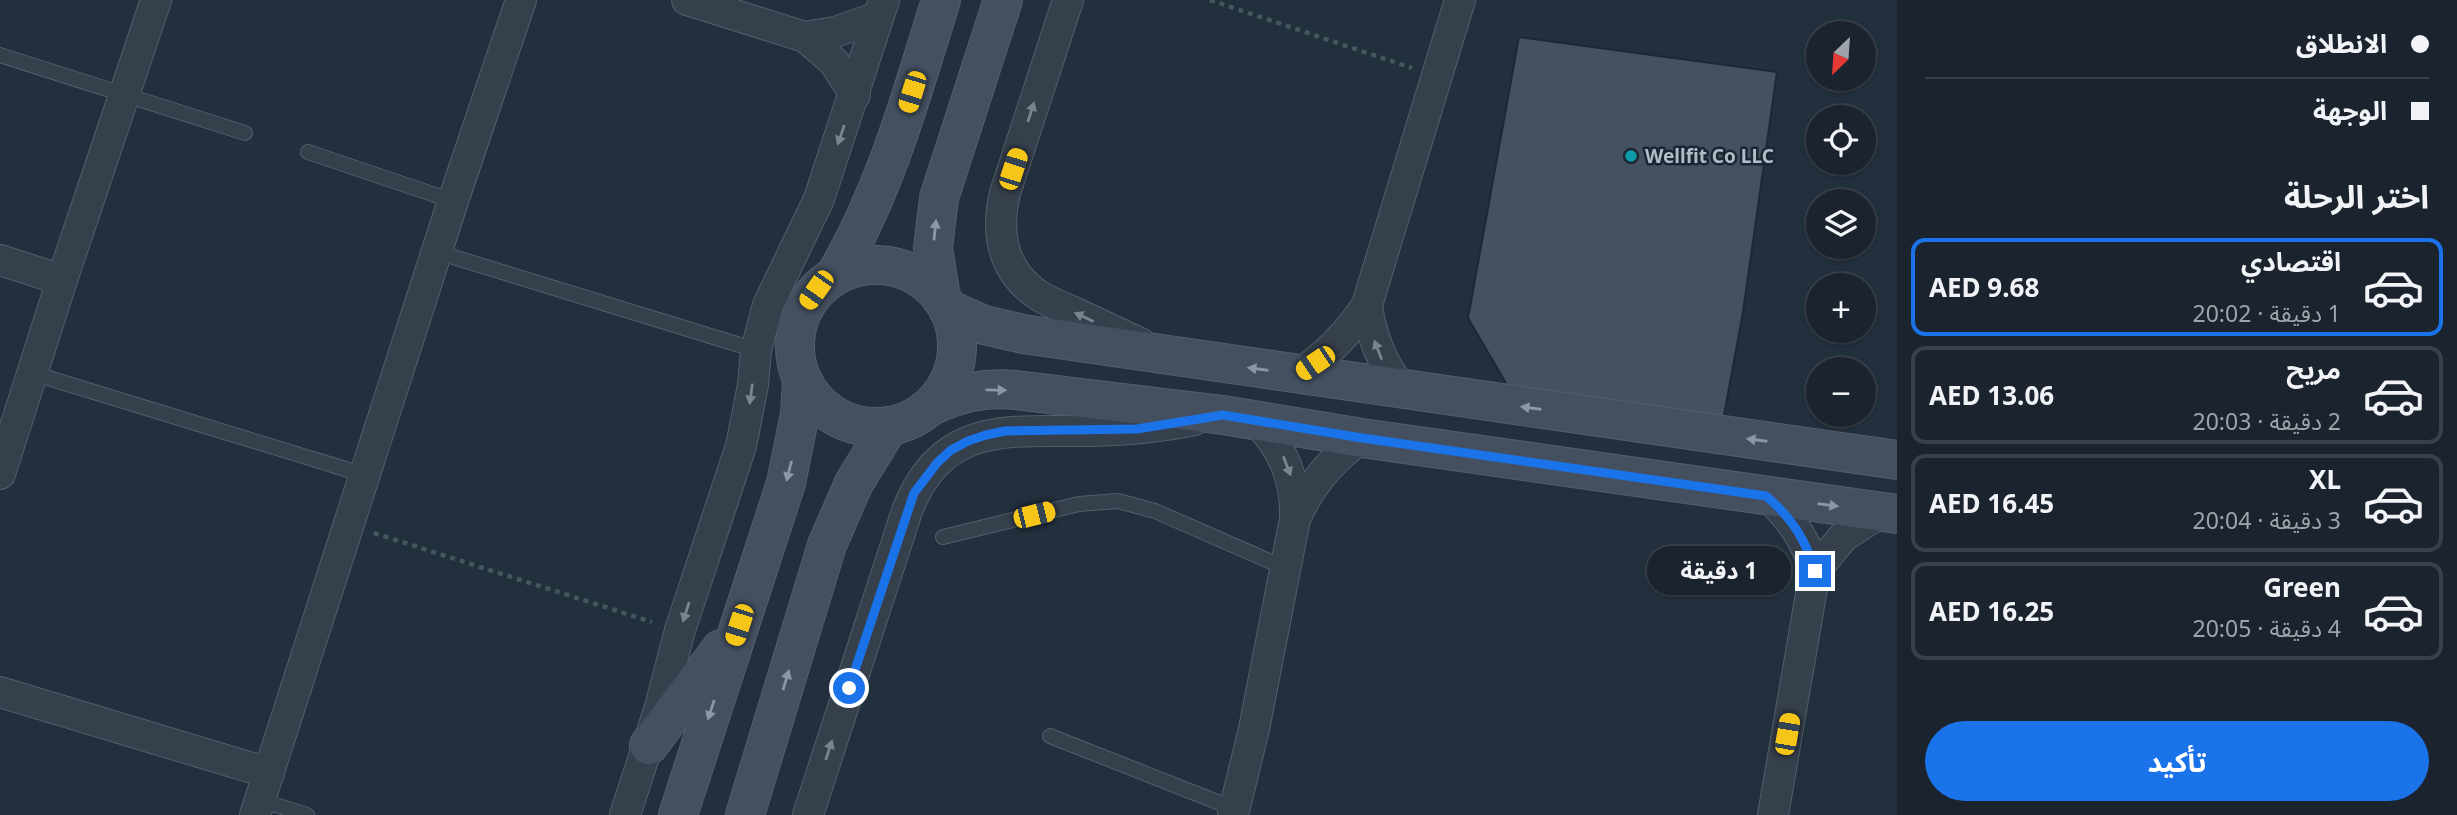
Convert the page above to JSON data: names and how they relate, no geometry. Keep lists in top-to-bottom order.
{
  "places": ["Wellfit Co LLC"],
  "north": "bottom left",
  "page": {
    "banner": ["الانطلاق", "الوجهة"],
    "map_buttons": ["+", "−"],
    "heading": "اختر الرحلة",
    "list": [
      {
        "name": "اقتصادي",
        "note": "1 دقيقة · 20:02",
        "value": "AED 9.68"
      },
      {
        "name": "مريح",
        "note": "2 دقيقة · 20:03",
        "value": "AED 13.06"
      },
      {
        "name": "XL",
        "note": "3 دقيقة · 20:04",
        "value": "AED 16.45"
      },
      {
        "name": "Green",
        "note": "4 دقيقة · 20:05",
        "value": "AED 16.25"
      }
    ],
    "bubble": "1 دقيقة",
    "buttons": "تأكيد"
  }
}
